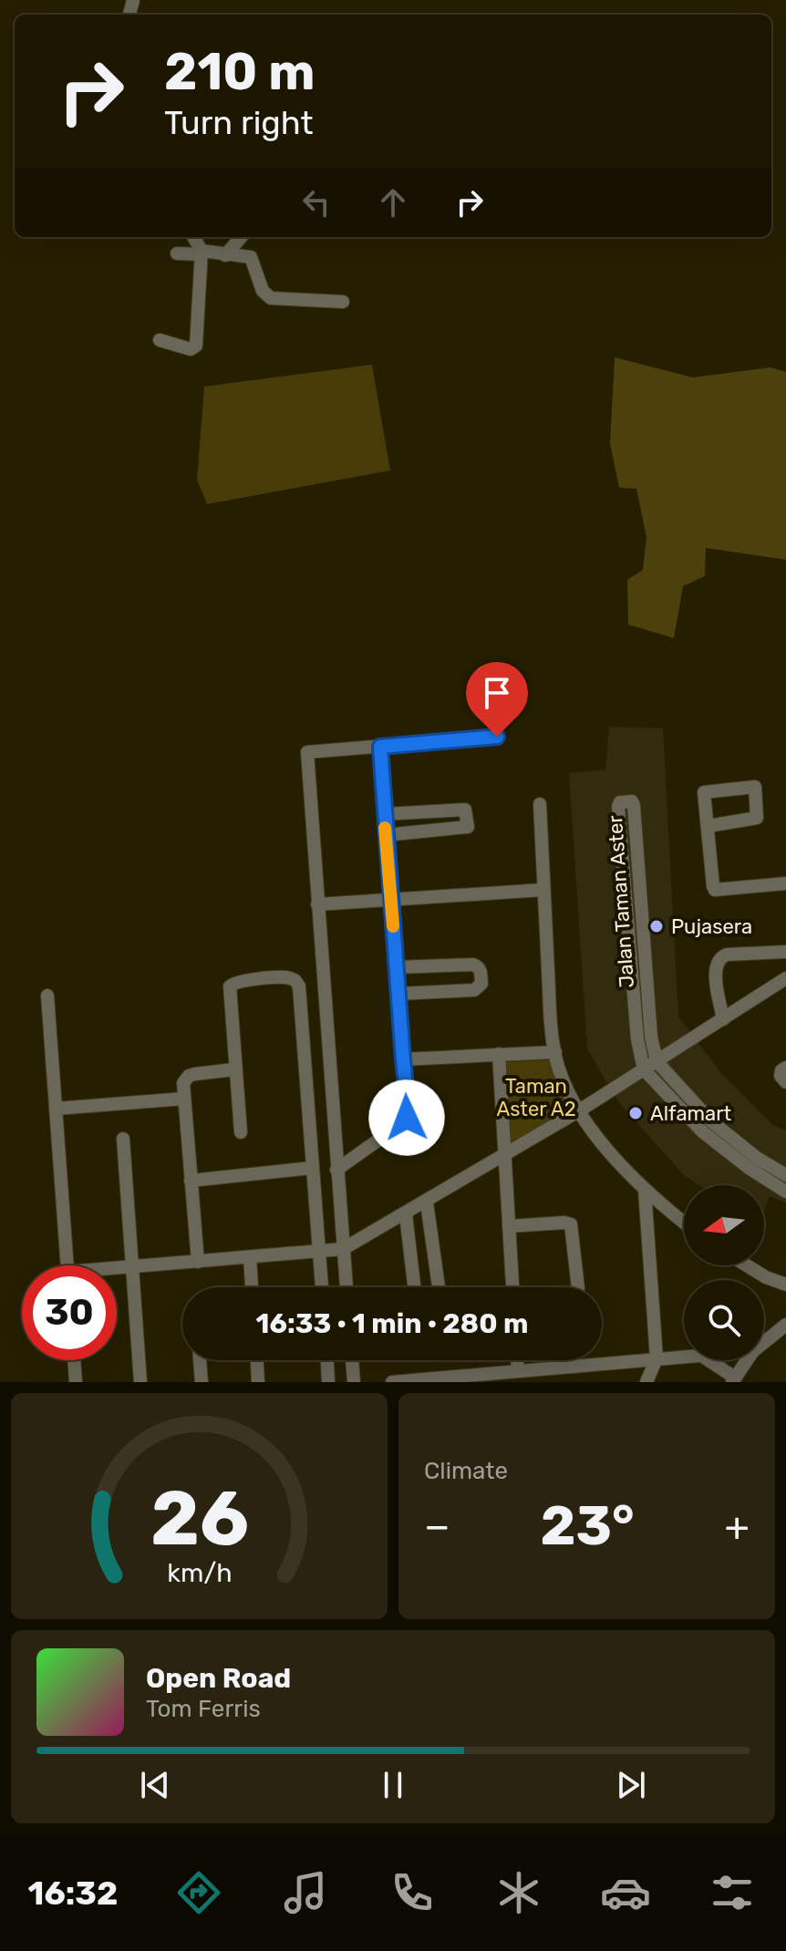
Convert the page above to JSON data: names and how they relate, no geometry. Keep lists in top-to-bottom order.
{
  "streets": {
    "street": ["Jalan Taman Aster"]
  },
  "parks": ["Taman Aster A2"],
  "places": ["Pujasera", "Alfamart"],
  "north": "left",
  "page": {
    "turn": ["210 m", "Turn right"],
    "limit": "30",
    "trip": "16:33 · 1 min · 280 m",
    "tile": "Climate",
    "heat": ["−", "23°", "+"],
    "song": ["Open Road", "Tom Ferris"],
    "tabs": "16:32",
    "gauge": ["26", "km/h"]
  }
}
